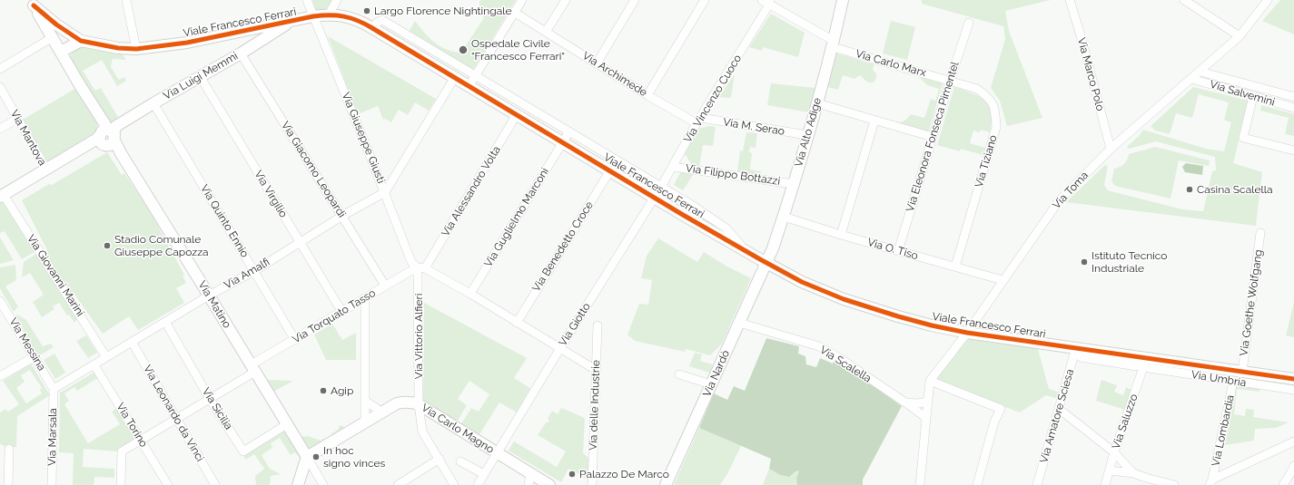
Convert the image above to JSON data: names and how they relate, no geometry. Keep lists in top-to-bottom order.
{
  "streets": {
    "street": [
      "Viale Francesco Ferrari",
      "Via Carlo Marx",
      "Via Archimede",
      "Via Marco Polo",
      "Via Luigi Memmi",
      "Via Salvemini",
      "Via Vincenzo Cuoco",
      "Via M. Serao",
      "Via Alto Adige",
      "Via Eleonora Fonseca Pimentel",
      "Via Mantova",
      "Via Giuseppe Giusti",
      "Via Tiziano",
      "Via Giacomo Leopardi",
      "Via Filippo Bottazzi",
      "Via Toma",
      "Via Alessandro Volta",
      "Via Virgilio",
      "Via Guglielmo Marconi",
      "Via Quinto Ennio",
      "Via Benedetto Croce",
      "Via O. Tiso",
      "Via Amalfi",
      "Via Giovanni Marini",
      "Via Goethe Wolfgang",
      "Via Matino",
      "Via Torquato Tasso",
      "Via Giotto",
      "Via Vittorio Alfieri",
      "Via Messina",
      "Via Scalella",
      "Via Nardò",
      "Via Umbria",
      "Via delle Industrie",
      "Via Sicilia",
      "Via Leonardo da Vinci",
      "Via Amatore Sciesa",
      "Via Saluzzo",
      "Via Torino",
      "Via Carlo Magno",
      "Via Lombardia",
      "Via Marsala"
    ]
  },
  "crossings": [
    ["Viale Francesco Ferrari", "Via Luigi Memmi"],
    ["Viale Francesco Ferrari", "Via Vincenzo Cuoco"],
    ["Viale Francesco Ferrari", "Via Alto Adige"],
    ["Viale Francesco Ferrari", "Via Giuseppe Giusti"],
    ["Viale Francesco Ferrari", "Via Toma"],
    ["Viale Francesco Ferrari", "Via Alessandro Volta"],
    ["Viale Francesco Ferrari", "Via Guglielmo Marconi"],
    ["Viale Francesco Ferrari", "Via Benedetto Croce"],
    ["Viale Francesco Ferrari", "Via Goethe Wolfgang"],
    ["Viale Francesco Ferrari", "Via Giotto"],
    ["Viale Francesco Ferrari", "Via Nardò"],
    ["Viale Francesco Ferrari", "Via Umbria"],
    ["Viale Francesco Ferrari", "Via Amatore Sciesa"],
    ["Viale Francesco Ferrari", "Via Saluzzo"],
    ["Via Carlo Marx", "Via Vincenzo Cuoco"],
    ["Via Carlo Marx", "Via Alto Adige"],
    ["Via Carlo Marx", "Via Eleonora Fonseca Pimentel"],
    ["Via Carlo Marx", "Via Tiziano"],
    ["Via Archimede", "Via Vincenzo Cuoco"],
    ["Via Archimede", "Via M. Serao"],
    ["Via Marco Polo", "Via Toma"],
    ["Via Luigi Memmi", "Via Mantova"],
    ["Via Luigi Memmi", "Via Giacomo Leopardi"],
    ["Via Luigi Memmi", "Via Virgilio"],
    ["Via Luigi Memmi", "Via Quinto Ennio"],
    ["Via Luigi Memmi", "Via Giovanni Marini"],
    ["Via Luigi Memmi", "Via Matino"],
    ["Via Salvemini", "Via Toma"],
    ["Via Vincenzo Cuoco", "Via M. Serao"],
    ["Via Vincenzo Cuoco", "Via Filippo Bottazzi"],
    ["Via Vincenzo Cuoco", "Via Giotto"],
    ["Via M. Serao", "Via Alto Adige"],
    ["Via Alto Adige", "Via Filippo Bottazzi"],
    ["Via Alto Adige", "Via O. Tiso"],
    ["Via Alto Adige", "Via Nardò"],
    ["Via Eleonora Fonseca Pimentel", "Via Tiziano"],
    ["Via Eleonora Fonseca Pimentel", "Via O. Tiso"],
    ["Via Giuseppe Giusti", "Via Alessandro Volta"],
    ["Via Giuseppe Giusti", "Via Amalfi"],
    ["Via Giuseppe Giusti", "Via Torquato Tasso"],
    ["Via Giuseppe Giusti", "Via Vittorio Alfieri"],
    ["Via Tiziano", "Via O. Tiso"],
    ["Via Giacomo Leopardi", "Via Amalfi"],
    ["Via Giacomo Leopardi", "Via Torquato Tasso"],
    ["Via Toma", "Via O. Tiso"],
    ["Via Alessandro Volta", "Via Torquato Tasso"],
    ["Via Alessandro Volta", "Via Vittorio Alfieri"],
    ["Via Virgilio", "Via Amalfi"],
    ["Via Virgilio", "Via Torquato Tasso"],
    ["Via Quinto Ennio", "Via Amalfi"],
    ["Via Quinto Ennio", "Via Torquato Tasso"],
    ["Via Amalfi", "Via Giovanni Marini"],
    ["Via Amalfi", "Via Matino"],
    ["Via Amalfi", "Via Messina"],
    ["Via Amalfi", "Via Sicilia"],
    ["Via Amalfi", "Via Leonardo da Vinci"],
    ["Via Amalfi", "Via Torino"],
    ["Via Amalfi", "Via Marsala"],
    ["Via Matino", "Via Torquato Tasso"],
    ["Via Matino", "Via Sicilia"],
    ["Via Matino", "Via Carlo Magno"],
    ["Via Torquato Tasso", "Via Vittorio Alfieri"],
    ["Via Torquato Tasso", "Via Sicilia"],
    ["Via Torquato Tasso", "Via Leonardo da Vinci"],
    ["Via Torquato Tasso", "Via Torino"],
    ["Via Giotto", "Via Carlo Magno"],
    ["Via Vittorio Alfieri", "Via Carlo Magno"],
    ["Via Messina", "Via Marsala"],
    ["Via Scalella", "Via Nardò"],
    ["Via Umbria", "Via Saluzzo"],
    ["Via Umbria", "Via Lombardia"]
  ],
  "places": [
    "Largo Florence Nightingale",
    "Ospedale Civile \"Francesco Ferrari\"",
    "Casina Scalella",
    "Stadio Comunale Giuseppe Capozza",
    "Istituto Tecnico Industriale",
    "Agip",
    "In hoc signo vinces",
    "Palazzo De Marco"
  ]
}
